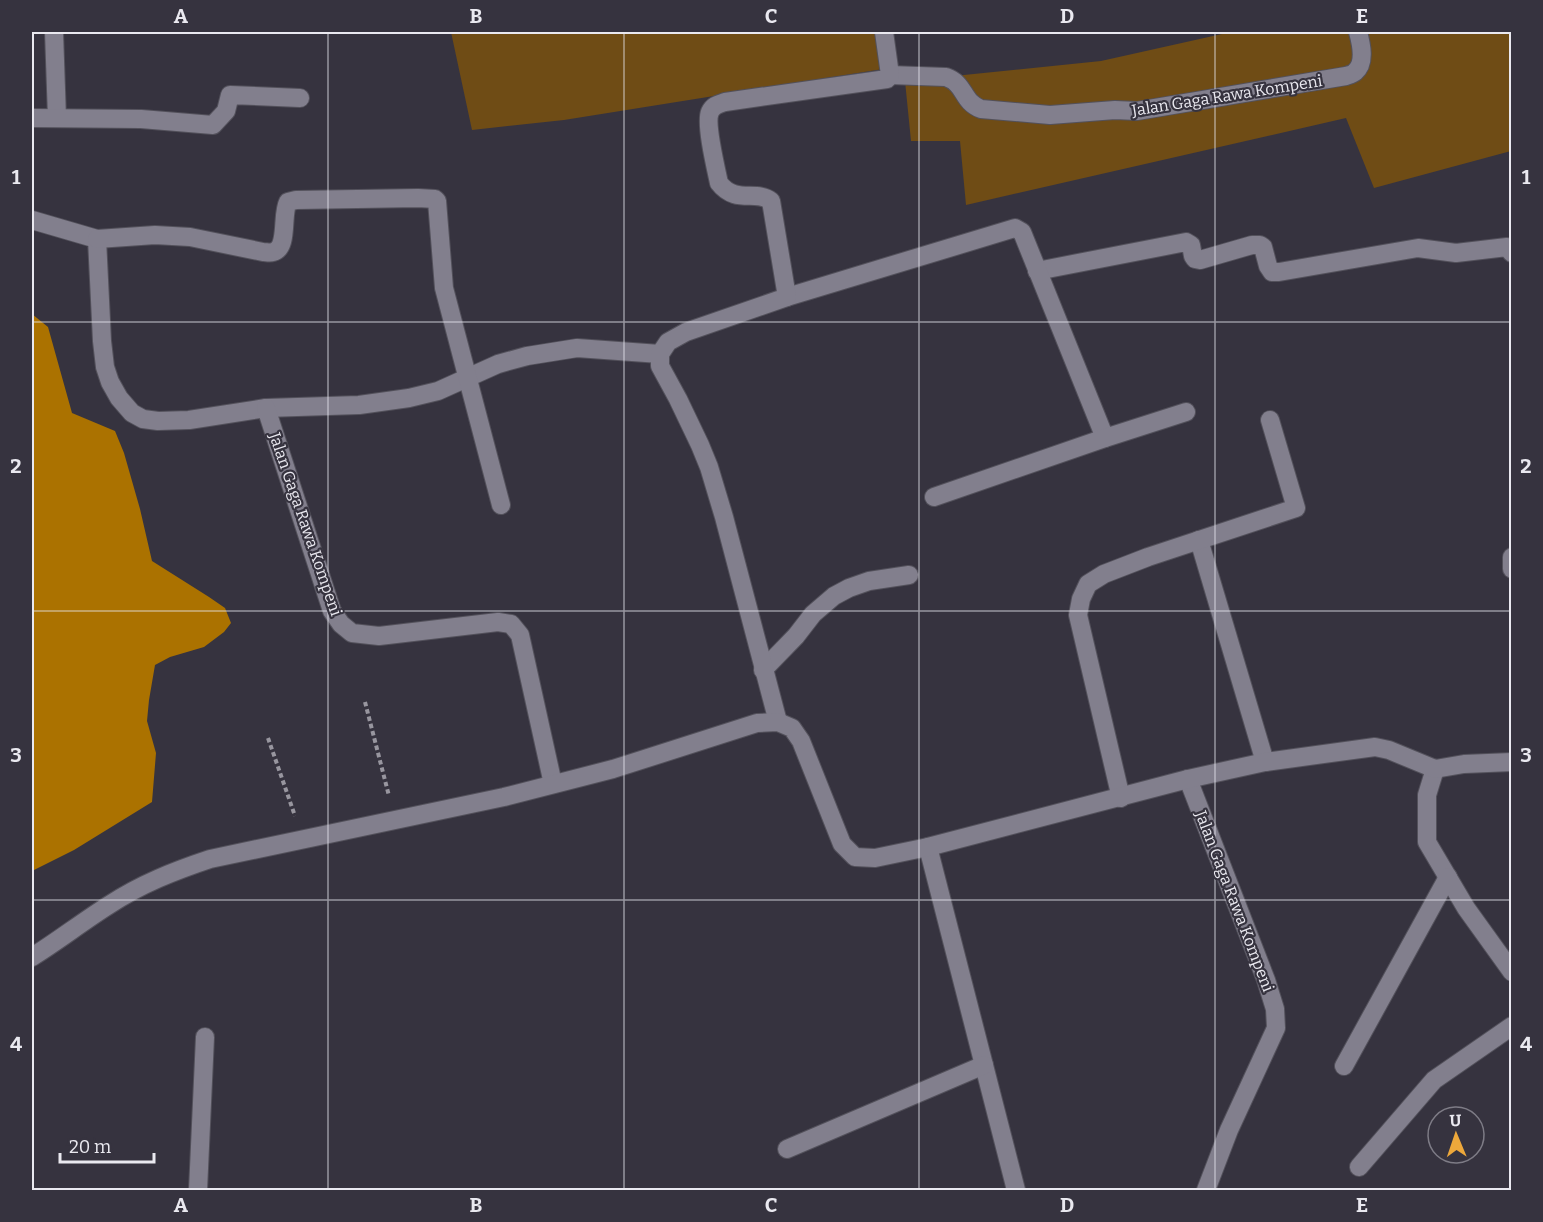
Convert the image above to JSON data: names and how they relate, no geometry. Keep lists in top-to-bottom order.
{
  "streets": {
    "street": ["Jalan Gaga Rawa Kompeni"]
  },
  "scale_bar": "20 m",
  "north": "top",
  "grid": {
    "columns": [
      "A",
      "B",
      "C",
      "D",
      "E"
    ],
    "rows": [
      "1",
      "2",
      "3",
      "4"
    ]
  }
}
